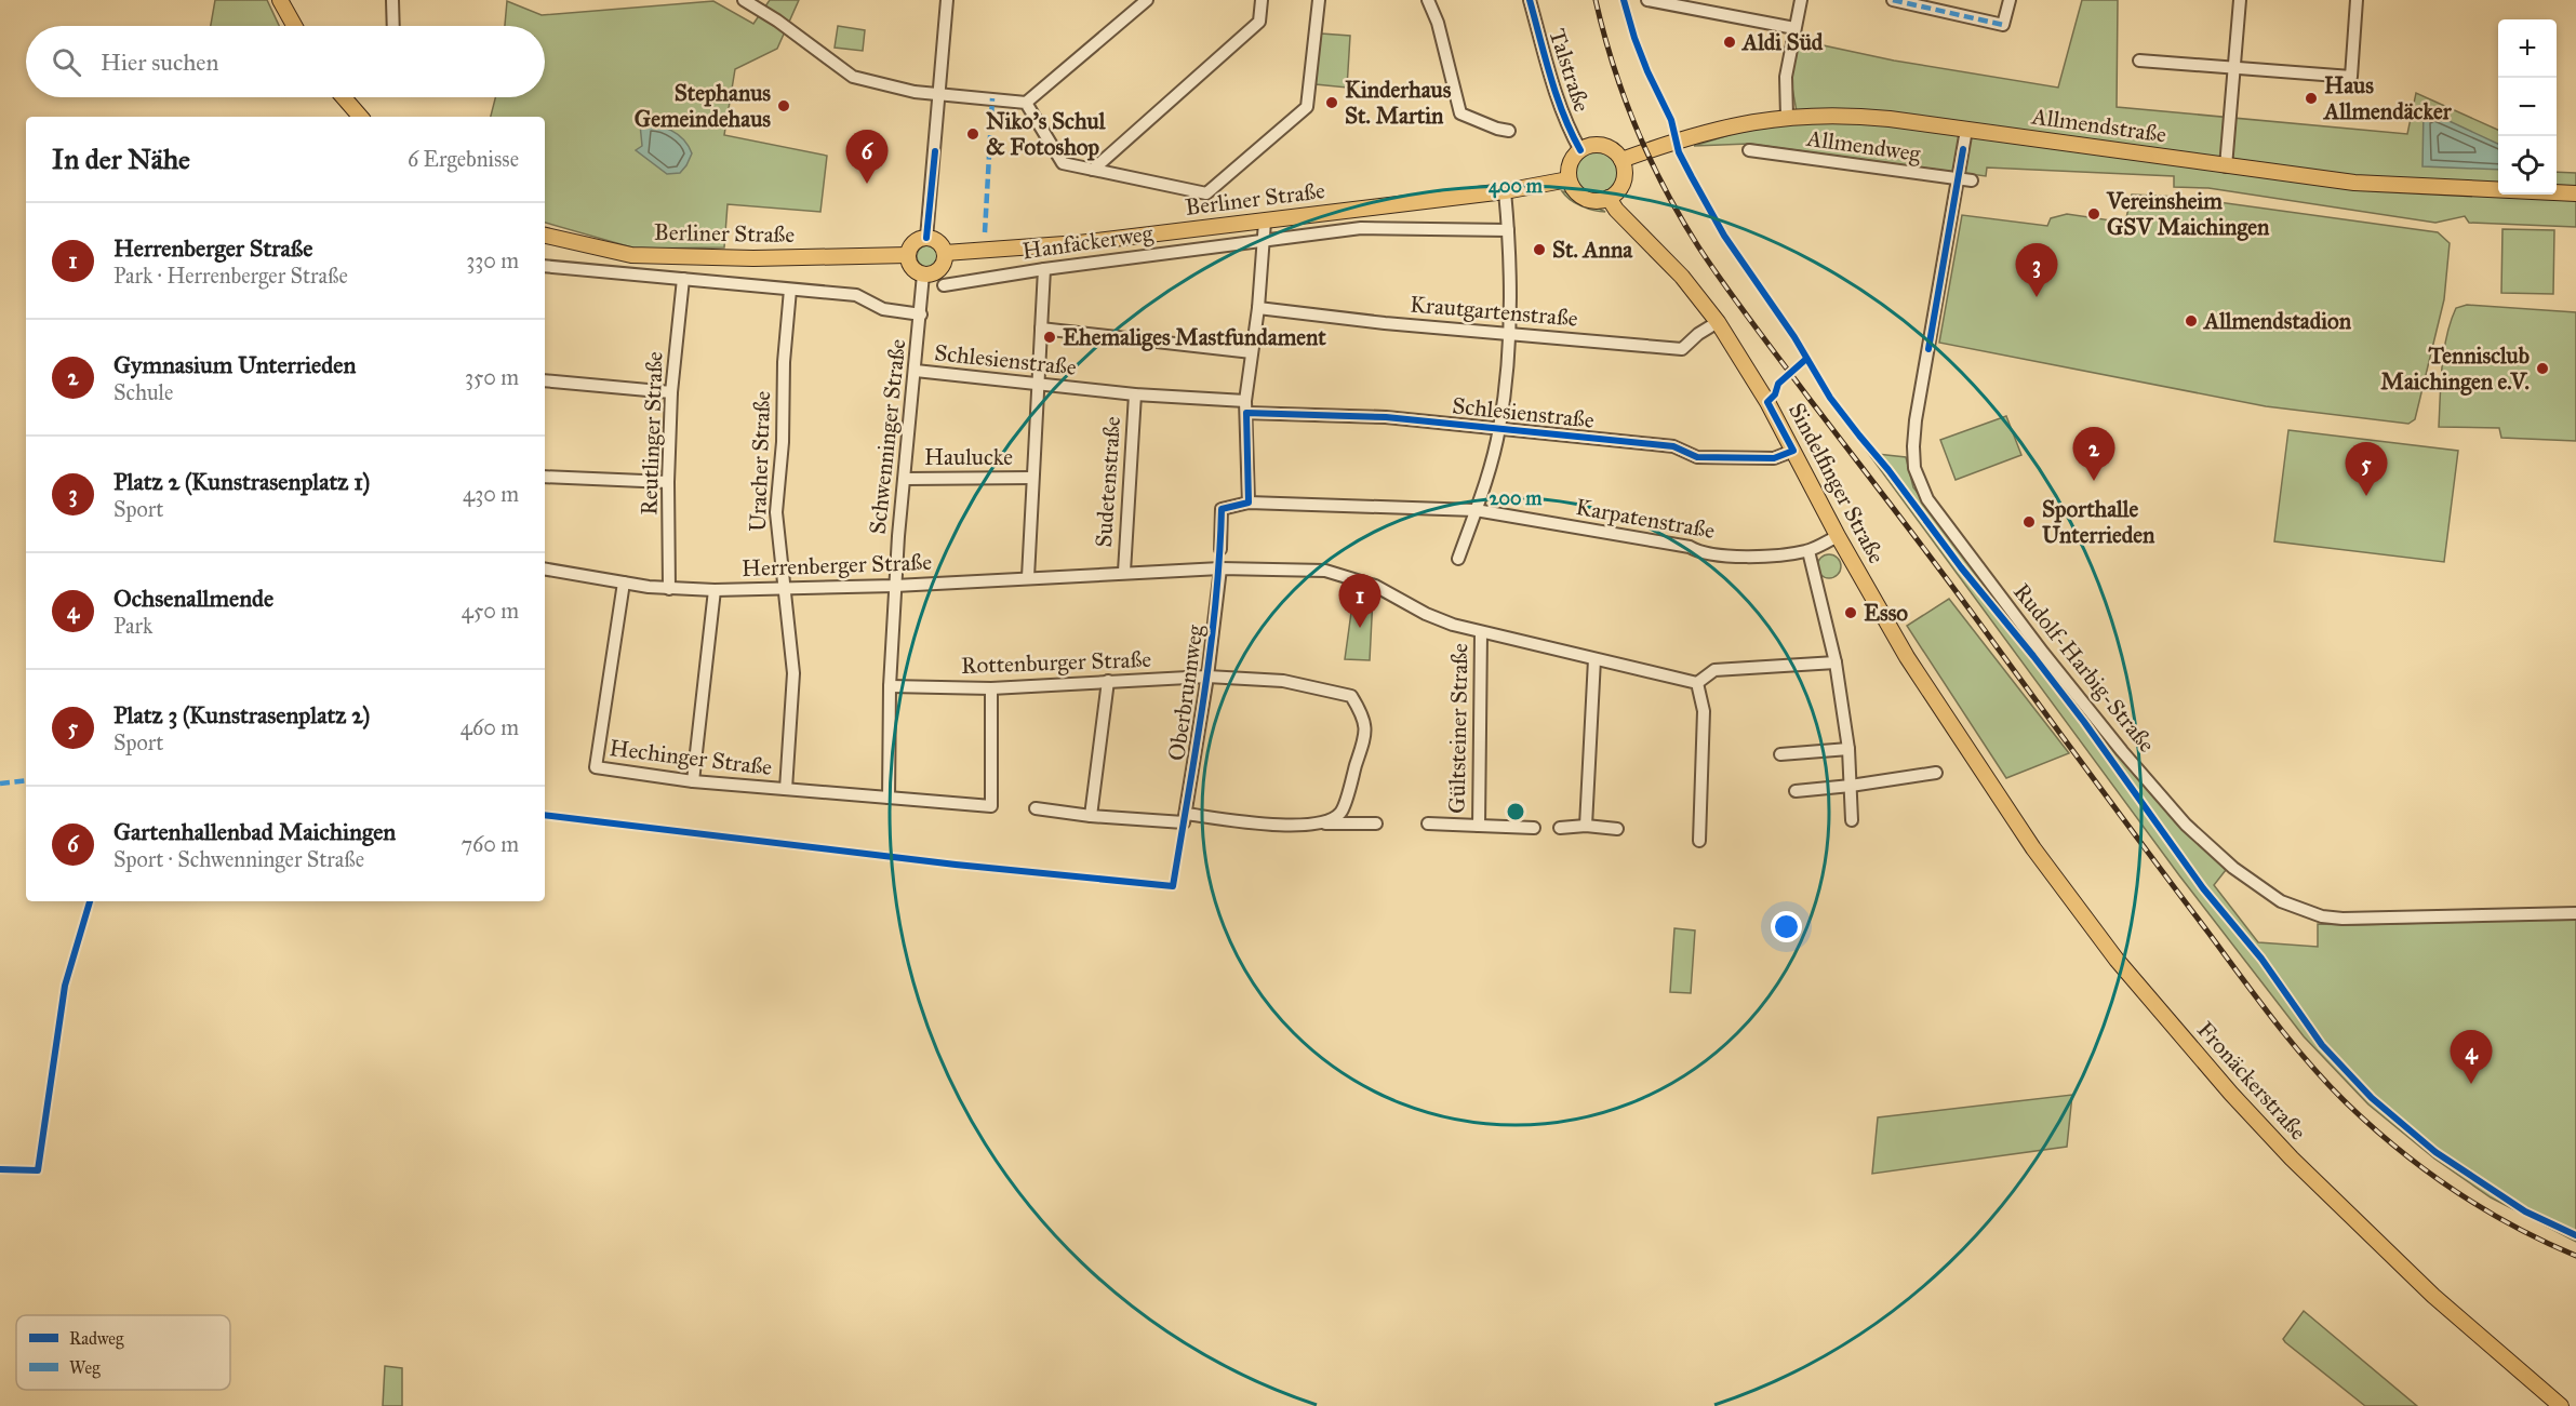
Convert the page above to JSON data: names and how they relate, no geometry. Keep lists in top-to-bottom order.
{
  "streets": {
    "main road": [
      "Allmendstraße",
      "Berliner Straße",
      "Sindelfinger Straße",
      "Fronäckerstraße"
    ],
    "street": [
      "Talstraße",
      "Allmendweg",
      "Hanfäckerweg",
      "Krautgartenstraße",
      "Schlesienstraße",
      "Reutlinger Straße",
      "Schwenninger Straße",
      "Haulucke",
      "Uracher Straße",
      "Sudetenstraße",
      "Karpatenstraße",
      "Herrenberger Straße",
      "Rottenburger Straße",
      "Rudolf-Harbig-Straße",
      "Oberbrunnweg",
      "Gültsteiner Straße",
      "Hechinger Straße"
    ]
  },
  "crossings": [
    ["Talstraße", "Allmendstraße"],
    ["Talstraße", "Berliner Straße"],
    ["Talstraße", "Sindelfinger Straße"],
    ["Allmendstraße", "Berliner Straße"],
    ["Allmendstraße", "Sindelfinger Straße"],
    ["Allmendstraße", "Rudolf-Harbig-Straße"],
    ["Allmendweg", "Rudolf-Harbig-Straße"],
    ["Berliner Straße", "Schwenninger Straße"],
    ["Berliner Straße", "Sindelfinger Straße"],
    ["Hanfäckerweg", "Haulucke"],
    ["Krautgartenstraße", "Sindelfinger Straße"],
    ["Schlesienstraße", "Schwenninger Straße"],
    ["Schlesienstraße", "Haulucke"],
    ["Schlesienstraße", "Sudetenstraße"],
    ["Schlesienstraße", "Sindelfinger Straße"],
    ["Reutlinger Straße", "Herrenberger Straße"],
    ["Schwenninger Straße", "Haulucke"],
    ["Schwenninger Straße", "Herrenberger Straße"],
    ["Schwenninger Straße", "Rottenburger Straße"],
    ["Schwenninger Straße", "Hechinger Straße"],
    ["Haulucke", "Herrenberger Straße"],
    ["Uracher Straße", "Herrenberger Straße"],
    ["Uracher Straße", "Hechinger Straße"],
    ["Sudetenstraße", "Herrenberger Straße"],
    ["Sindelfinger Straße", "Karpatenstraße"],
    ["Sindelfinger Straße", "Fronäckerstraße"],
    ["Herrenberger Straße", "Oberbrunnweg"],
    ["Herrenberger Straße", "Gültsteiner Straße"],
    ["Herrenberger Straße", "Hechinger Straße"],
    ["Rottenburger Straße", "Oberbrunnweg"],
    ["Rottenburger Straße", "Hechinger Straße"]
  ],
  "places": [
    "Aldi Süd",
    "Haus Allmendäcker",
    "Kinderhaus St. Martin",
    "Stephanus Gemeindehaus",
    "Niko's Schul & Fotoshop",
    "Vereinsheim GSV Maichingen",
    "St. Anna",
    "Allmendstadion",
    "Ehemaliges Mastfundament",
    "Tennisclub Maichingen e.V.",
    "Sporthalle Unterrieden",
    "Esso"
  ],
  "legend": ["Radweg", "Weg"],
  "page": {
    "map_buttons": ["+", "−"],
    "search": "Hier suchen",
    "heading": ["In der Nähe", "6 Ergebnisse"],
    "pins": [
      "6",
      "3",
      "2",
      "5",
      "1",
      "4"
    ],
    "list": [
      {
        "mark": "1",
        "name": "Herrenberger Straße",
        "note": "Park · Herrenberger Straße",
        "value": "330 m"
      },
      {
        "mark": "2",
        "name": "Gymnasium Unterrieden",
        "note": "Schule",
        "value": "350 m"
      },
      {
        "mark": "3",
        "name": "Platz 2 (Kunstrasenplatz 1)",
        "note": "Sport",
        "value": "430 m"
      },
      {
        "mark": "4",
        "name": "Ochsenallmende",
        "note": "Park",
        "value": "450 m"
      },
      {
        "mark": "5",
        "name": "Platz 3 (Kunstrasenplatz 2)",
        "note": "Sport",
        "value": "460 m"
      },
      {
        "mark": "6",
        "name": "Gartenhallenbad Maichingen",
        "note": "Sport · Schwenninger Straße",
        "value": "760 m"
      }
    ]
  },
  "rings": ["400 m", "200 m"]
}
